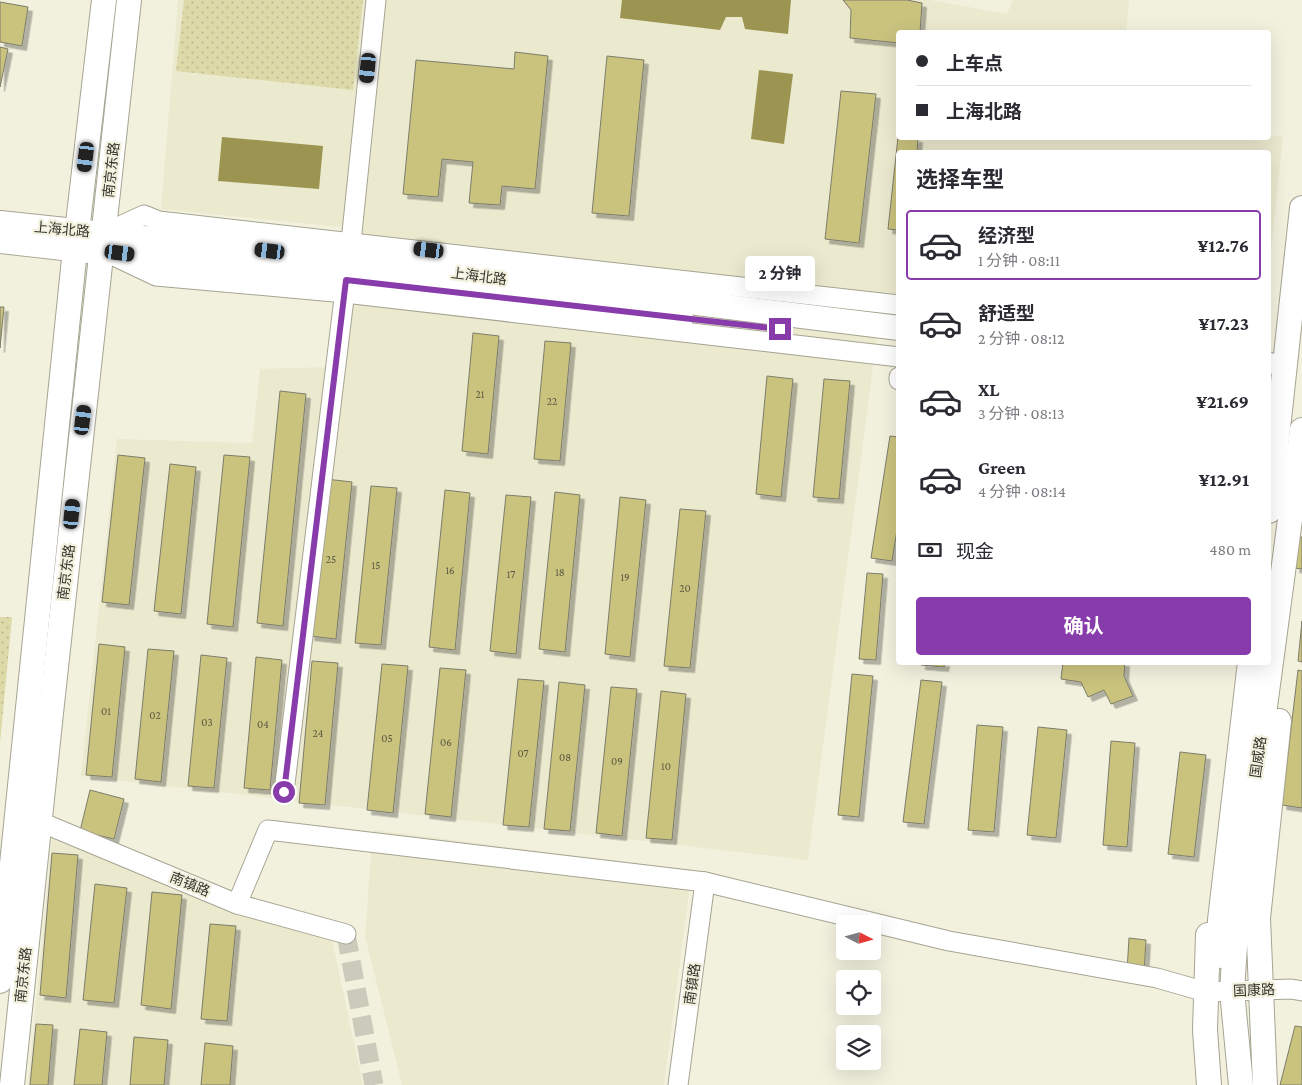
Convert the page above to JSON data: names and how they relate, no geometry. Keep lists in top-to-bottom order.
{
  "streets": {
    "main road": ["南京东路", "上海北路", "国威路"],
    "street": ["南镇路", "国康路"]
  },
  "crossings": [
    ["南京东路", "上海北路"],
    ["南京东路", "南镇路"],
    ["国威路", "国康路"],
    ["南镇路", "国康路"]
  ],
  "house_numbers": [
    "21",
    "22",
    "25",
    "15",
    "16",
    "18",
    "17",
    "19",
    "20",
    "01",
    "02",
    "03",
    "04",
    "24",
    "05",
    "06",
    "07",
    "08",
    "09",
    "10"
  ],
  "north": "right",
  "page": {
    "banner": ["上车点", "上海北路"],
    "heading": "选择车型",
    "list": [
      {
        "name": "经济型",
        "note": "1 分钟 · 08:11",
        "value": "¥12.76"
      },
      {
        "name": "舒适型",
        "note": "2 分钟 · 08:12",
        "value": "¥17.23"
      },
      {
        "name": "XL",
        "note": "3 分钟 · 08:13",
        "value": "¥21.69"
      },
      {
        "name": "Green",
        "note": "4 分钟 · 08:14",
        "value": "¥12.91"
      }
    ],
    "bubble": "2 分钟",
    "pay": ["现金", "480 m"],
    "buttons": "确认"
  }
}
